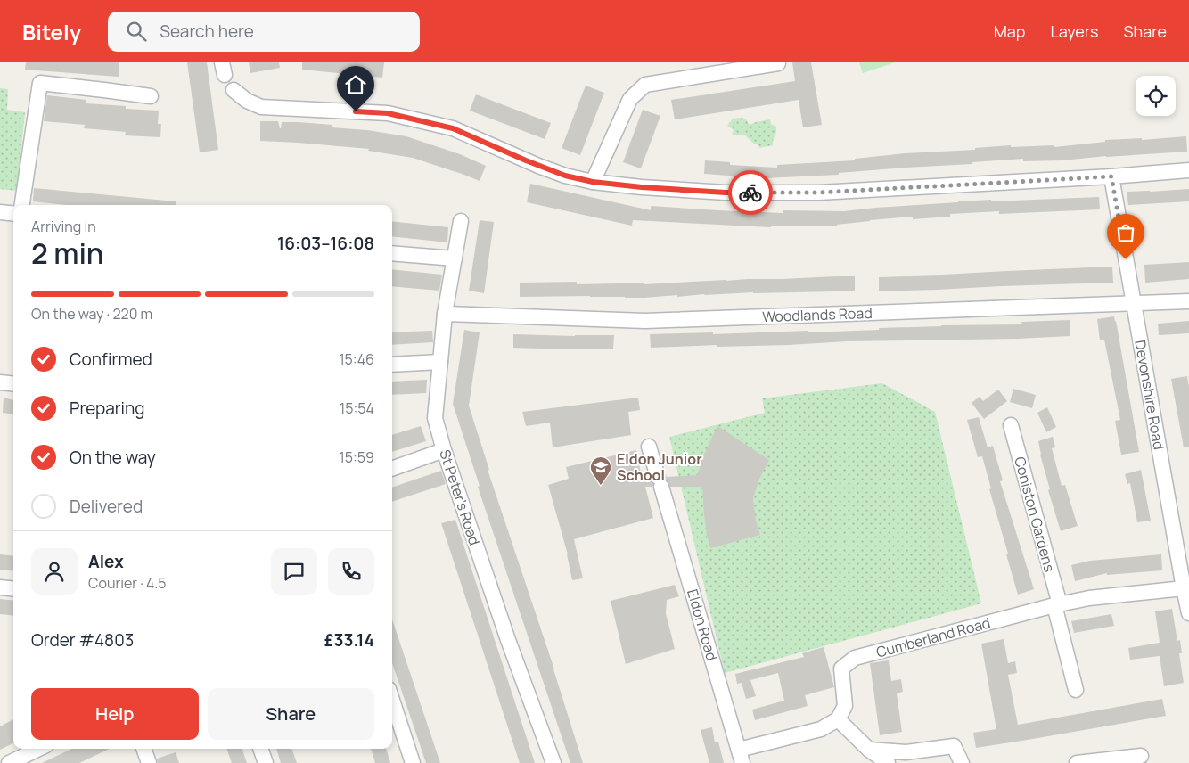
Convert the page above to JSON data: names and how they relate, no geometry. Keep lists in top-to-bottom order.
{
  "streets": {
    "street": [
      "Woodlands Road",
      "Devonshire Road",
      "St Peter's Road",
      "Coniston Gardens",
      "Eldon Road",
      "Cumberland Road"
    ]
  },
  "crossings": [
    ["Woodlands Road", "Devonshire Road"],
    ["Woodlands Road", "St Peter's Road"],
    ["Devonshire Road", "Cumberland Road"],
    ["Coniston Gardens", "Cumberland Road"]
  ],
  "places": {
    "school or university": ["Eldon Junior School"]
  },
  "page": {
    "header": "Bitely",
    "search": "Search here",
    "nav": ["Map", "Layers", "Share"],
    "heading": ["2 min", "Arriving in", "16:03–16:08"],
    "panel": [
      "Alex",
      "Courier · 4.5",
      "Order #4803",
      "£33.14"
    ],
    "bar": "On the way · 220 m",
    "list": [
      ["Confirmed", "15:46"],
      ["Preparing", "15:54"],
      ["On the way", "15:59"],
      "Delivered"
    ],
    "buttons": ["Help", "Share"]
  }
}
